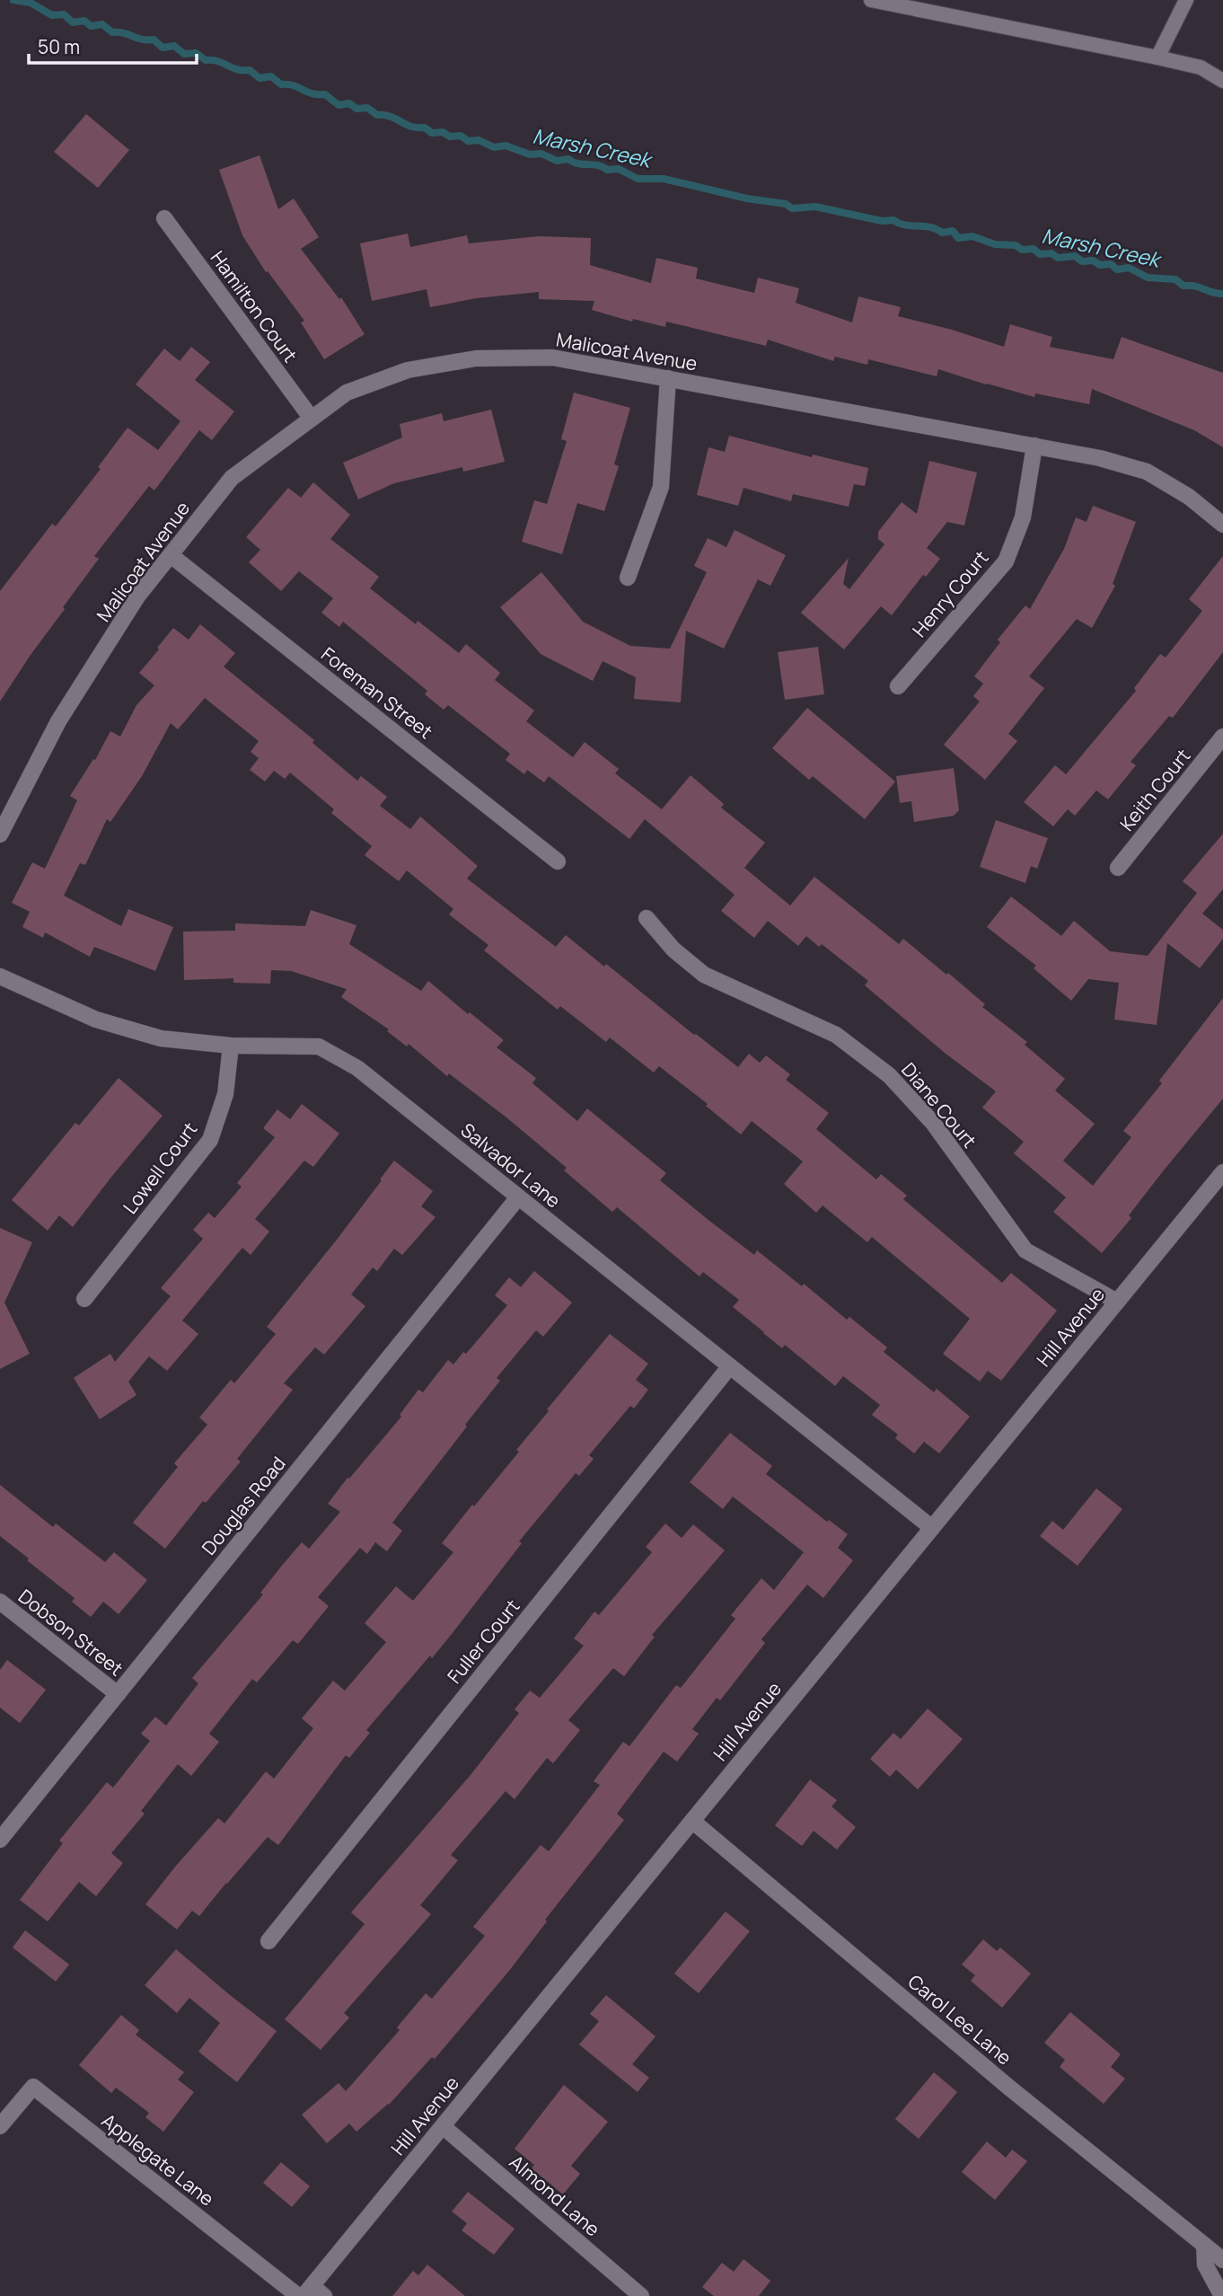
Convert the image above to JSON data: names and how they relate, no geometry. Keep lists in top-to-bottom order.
{
  "streets": {
    "street": [
      "Hamilton Court",
      "Malicoat Avenue",
      "Henry Court",
      "Foreman Street",
      "Keith Court",
      "Diane Court",
      "Salvador Lane",
      "Lowell Court",
      "Hill Avenue",
      "Douglas Road",
      "Dobson Street",
      "Fuller Court",
      "Carol Lee Lane",
      "Applegate Lane",
      "Almond Lane"
    ]
  },
  "crossings": [
    ["Hamilton Court", "Malicoat Avenue"],
    ["Malicoat Avenue", "Henry Court"],
    ["Malicoat Avenue", "Foreman Street"],
    ["Diane Court", "Hill Avenue"],
    ["Salvador Lane", "Lowell Court"],
    ["Salvador Lane", "Hill Avenue"],
    ["Salvador Lane", "Douglas Road"],
    ["Salvador Lane", "Fuller Court"],
    ["Hill Avenue", "Carol Lee Lane"],
    ["Hill Avenue", "Almond Lane"],
    ["Douglas Road", "Dobson Street"]
  ],
  "water": ["Marsh Creek"],
  "scale_bar": "50 m"
}
